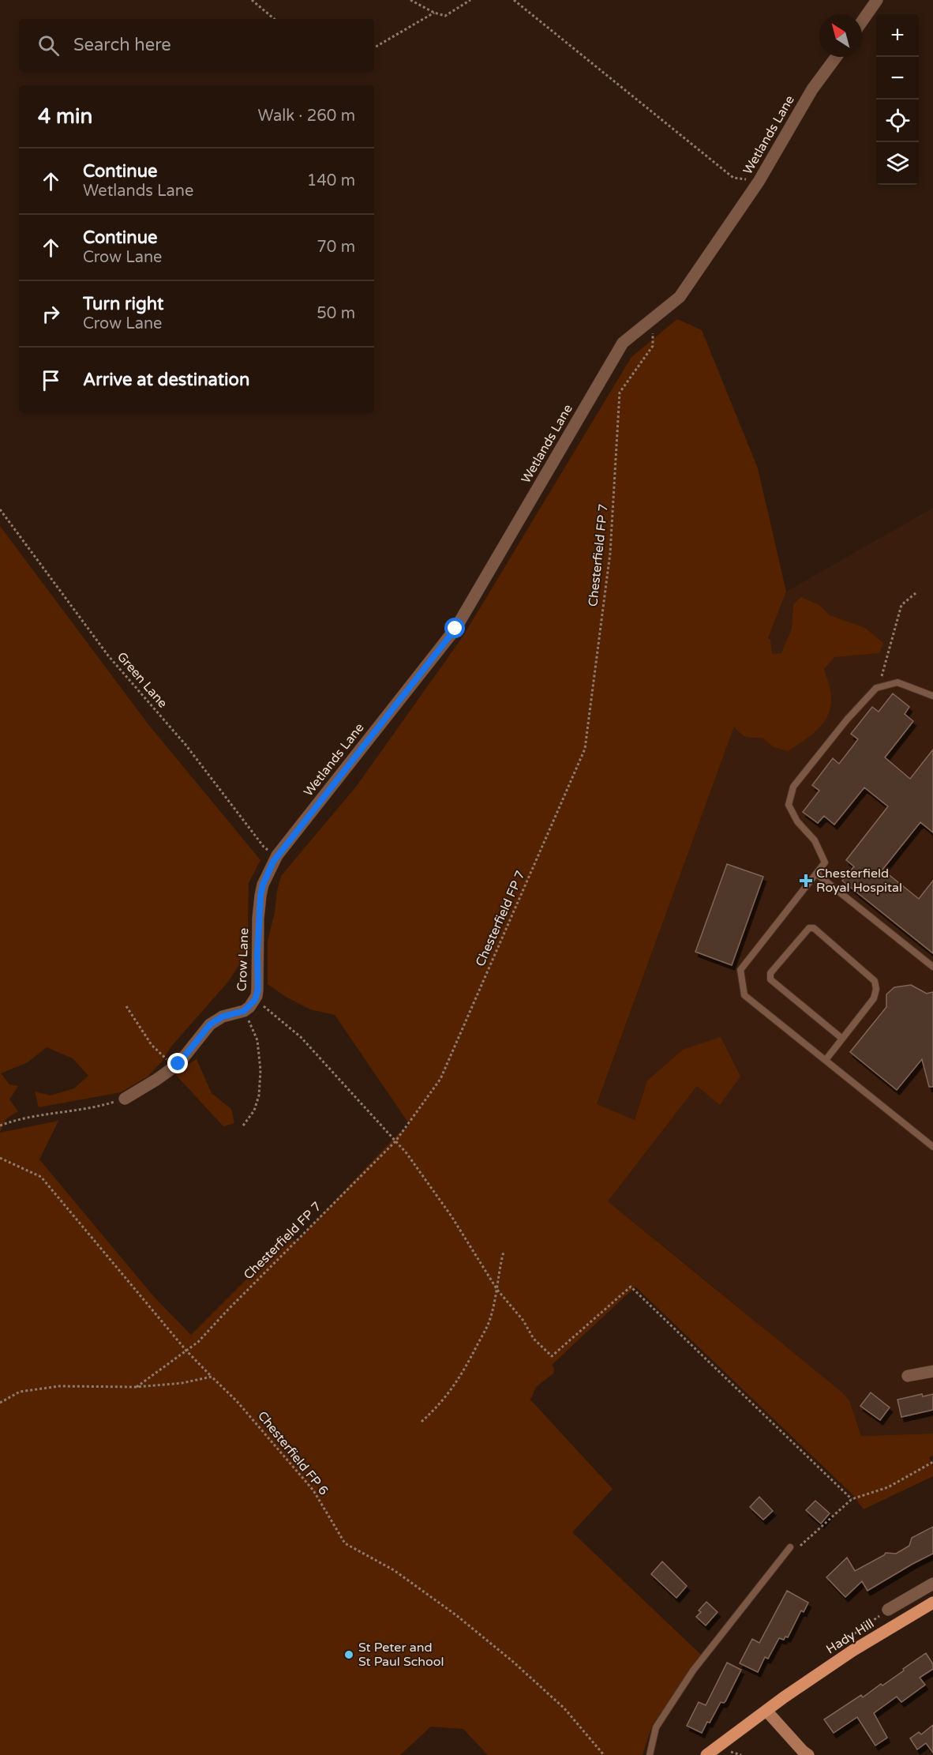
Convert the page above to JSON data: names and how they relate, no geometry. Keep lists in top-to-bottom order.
{
  "streets": {
    "main road": ["Hady Hill"],
    "street": ["Wetlands Lane", "Crow Lane"],
    "path": ["Chesterfield FP 7", "Green Lane", "Chesterfield FP 6"]
  },
  "crossings": [
    ["Wetlands Lane", "Green Lane"],
    ["Wetlands Lane", "Crow Lane"],
    ["Chesterfield FP 7", "Chesterfield FP 6"],
    ["Green Lane", "Crow Lane"]
  ],
  "places": {
    "health": ["Chesterfield Royal Hospital"],
    "other": ["St Peter and St Paul School"]
  },
  "north": "top left",
  "page": {
    "map_buttons": ["+", "−"],
    "search": "Search here",
    "heading": ["4 min", "Walk · 260 m"],
    "list": [
      ["Continue", "Wetlands Lane", "140 m"],
      ["Continue", "Crow Lane", "70 m"],
      ["Turn right", "Crow Lane", "50 m"],
      "Arrive at destination"
    ]
  }
}
